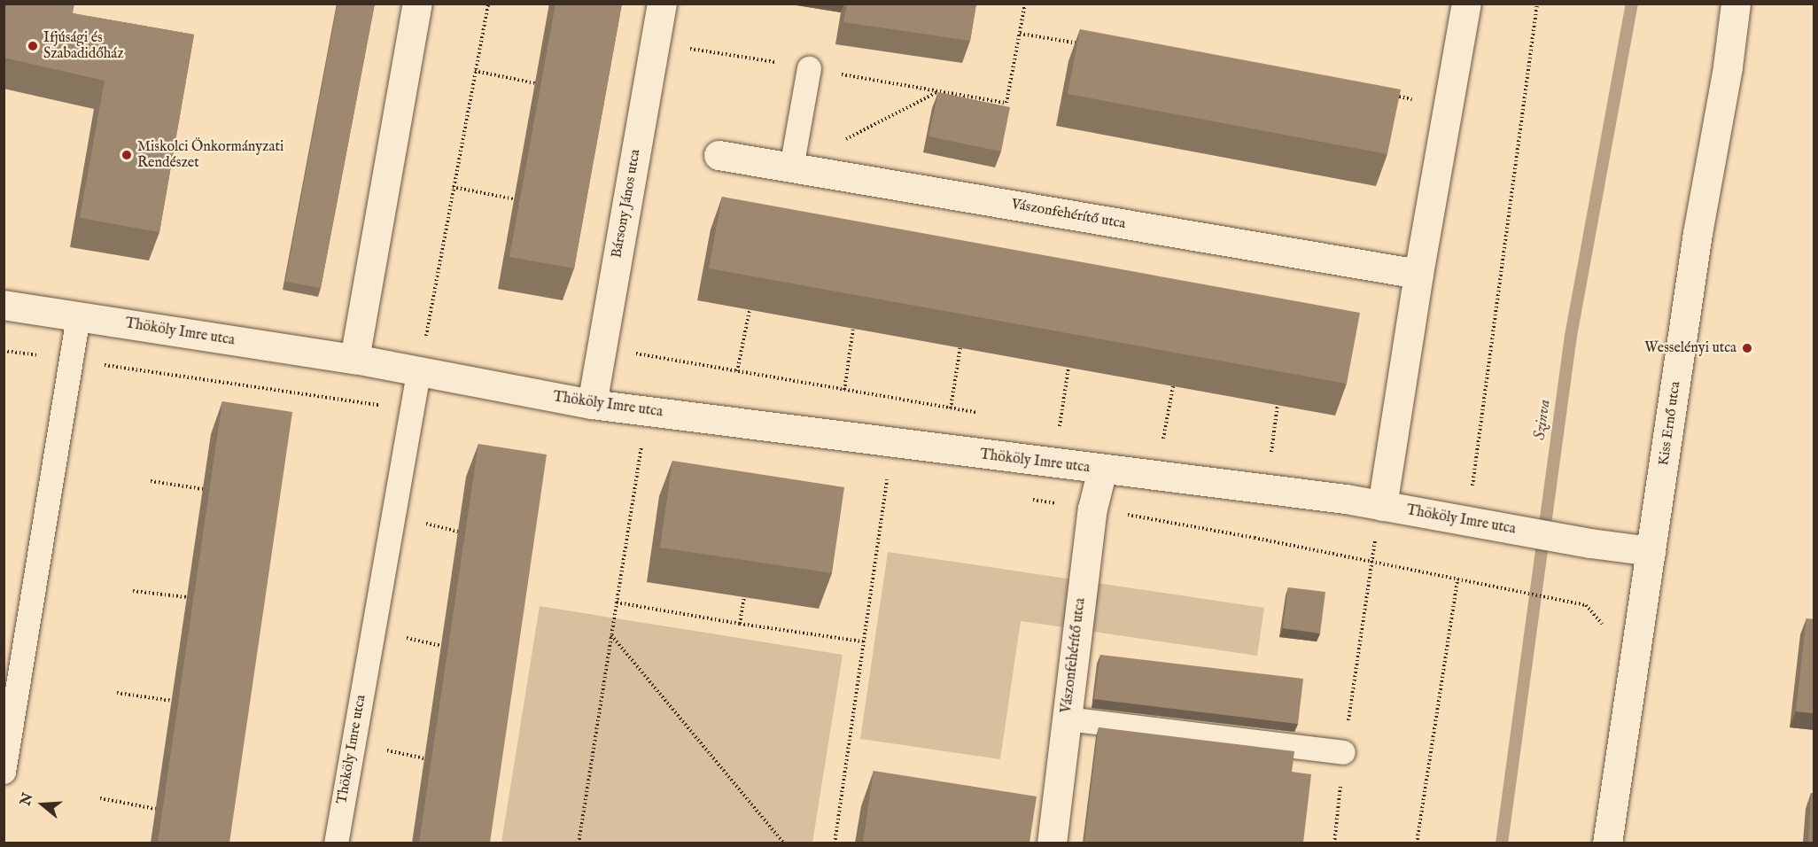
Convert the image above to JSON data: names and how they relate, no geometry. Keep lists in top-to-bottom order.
{
  "streets": {
    "street": [
      "Bársony János utca",
      "Vászonfehérítő utca",
      "Thököly Imre utca",
      "Kiss Ernő utca"
    ]
  },
  "crossings": [
    ["Bársony János utca", "Thököly Imre utca"],
    ["Vászonfehérítő utca", "Thököly Imre utca"],
    ["Thököly Imre utca", "Kiss Ernő utca"]
  ],
  "water": ["Szinva"],
  "places": ["Ifjúsági és Szabadidőház", "Miskolci Önkormányzati Rendészet", "Wesselényi utca"],
  "north": "left"
}
